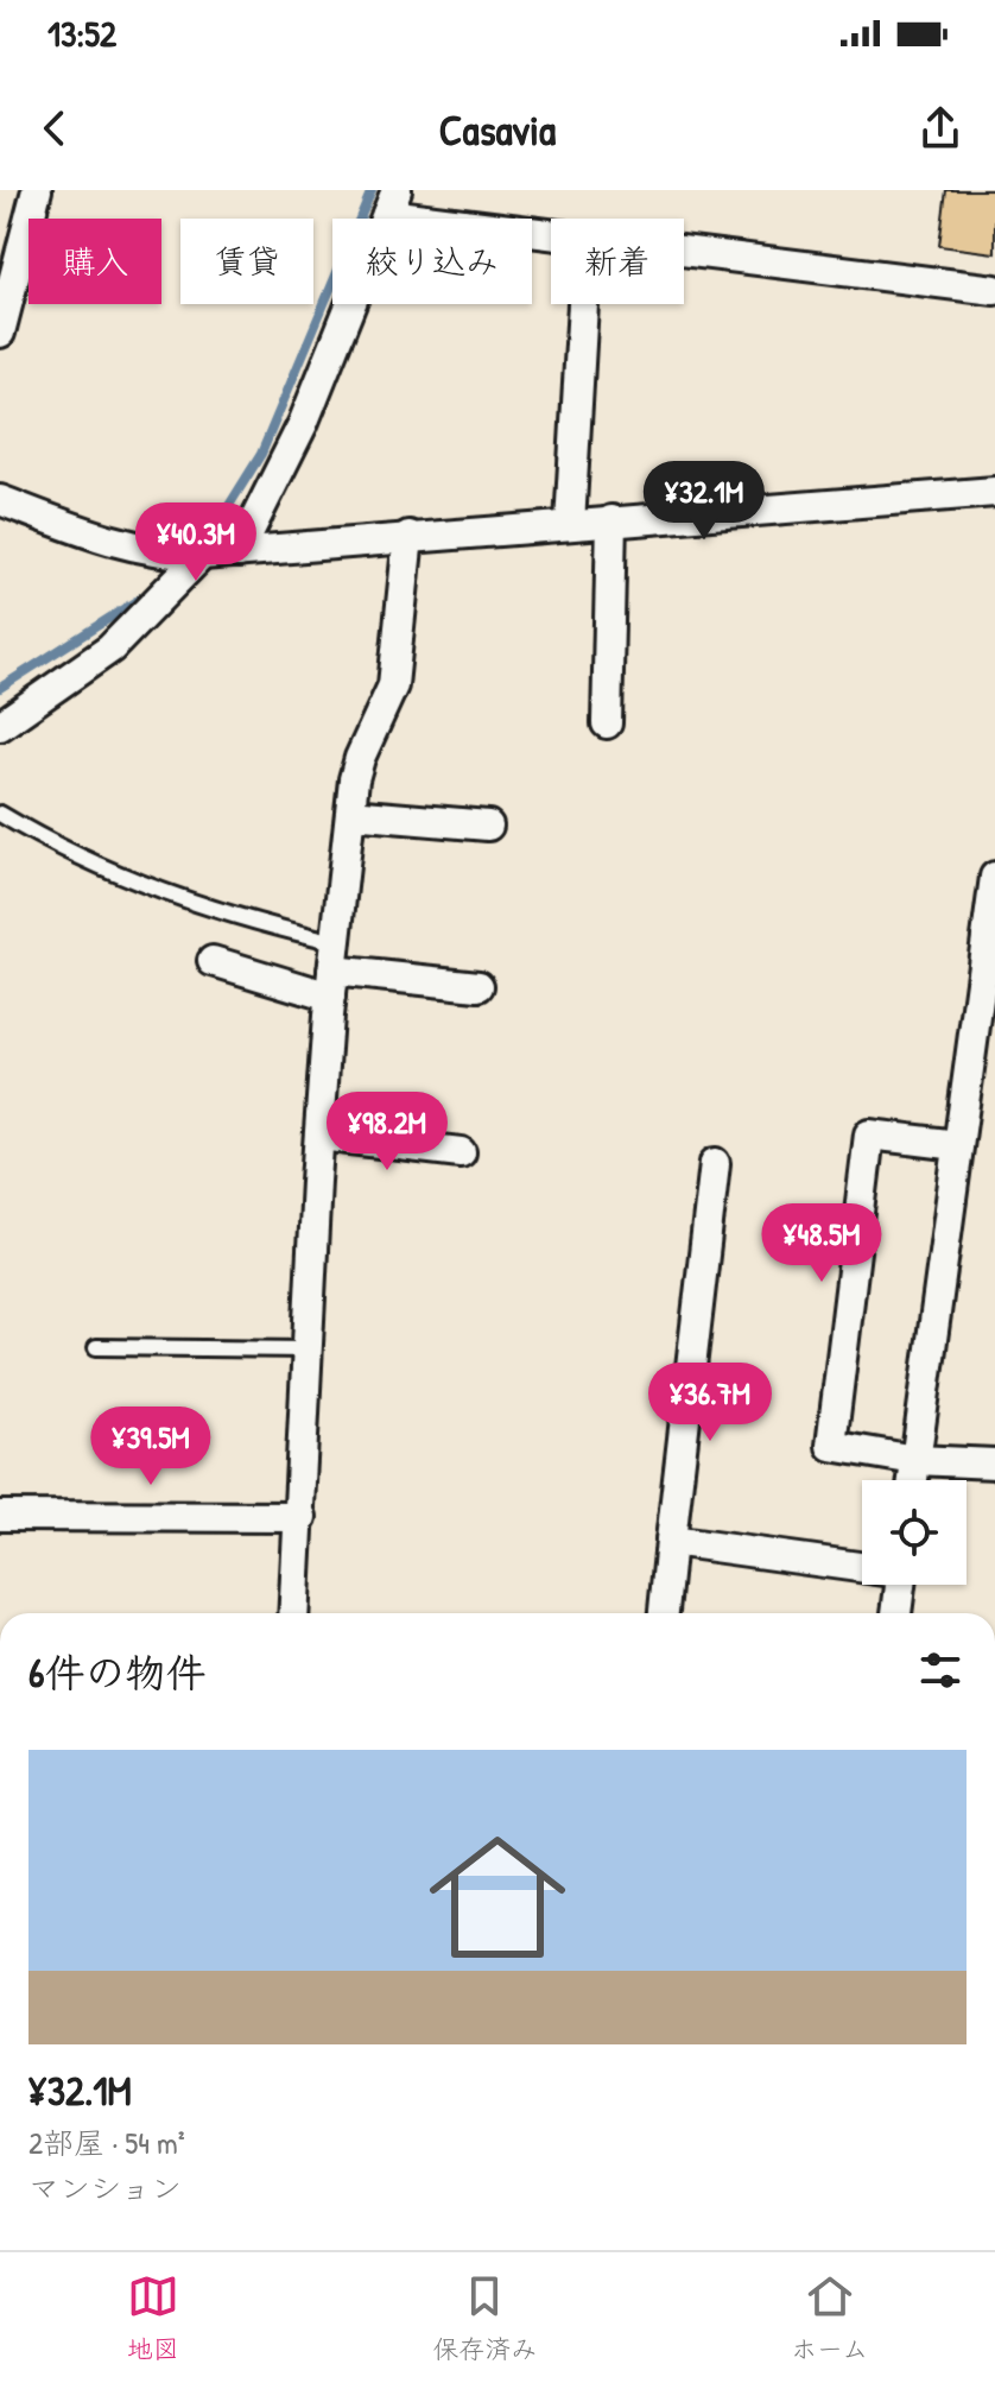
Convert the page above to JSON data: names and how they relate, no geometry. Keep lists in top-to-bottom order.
{
  "page": {
    "status": "13:52",
    "header": "Casavia",
    "chip": [
      "購入",
      "賃貸",
      "絞り込み",
      "新着"
    ],
    "price": [
      "¥32.1M",
      "¥40.3M",
      "¥98.2M",
      "¥48.5M",
      "¥36.7M",
      "¥39.5M"
    ],
    "heading": "6件の物件",
    "list": [
      {
        "name": "¥32.1M",
        "note": "2部屋 · 54 m² · マンション"
      }
    ],
    "tabs": ["地図", "保存済み", "ホーム"]
  }
}
